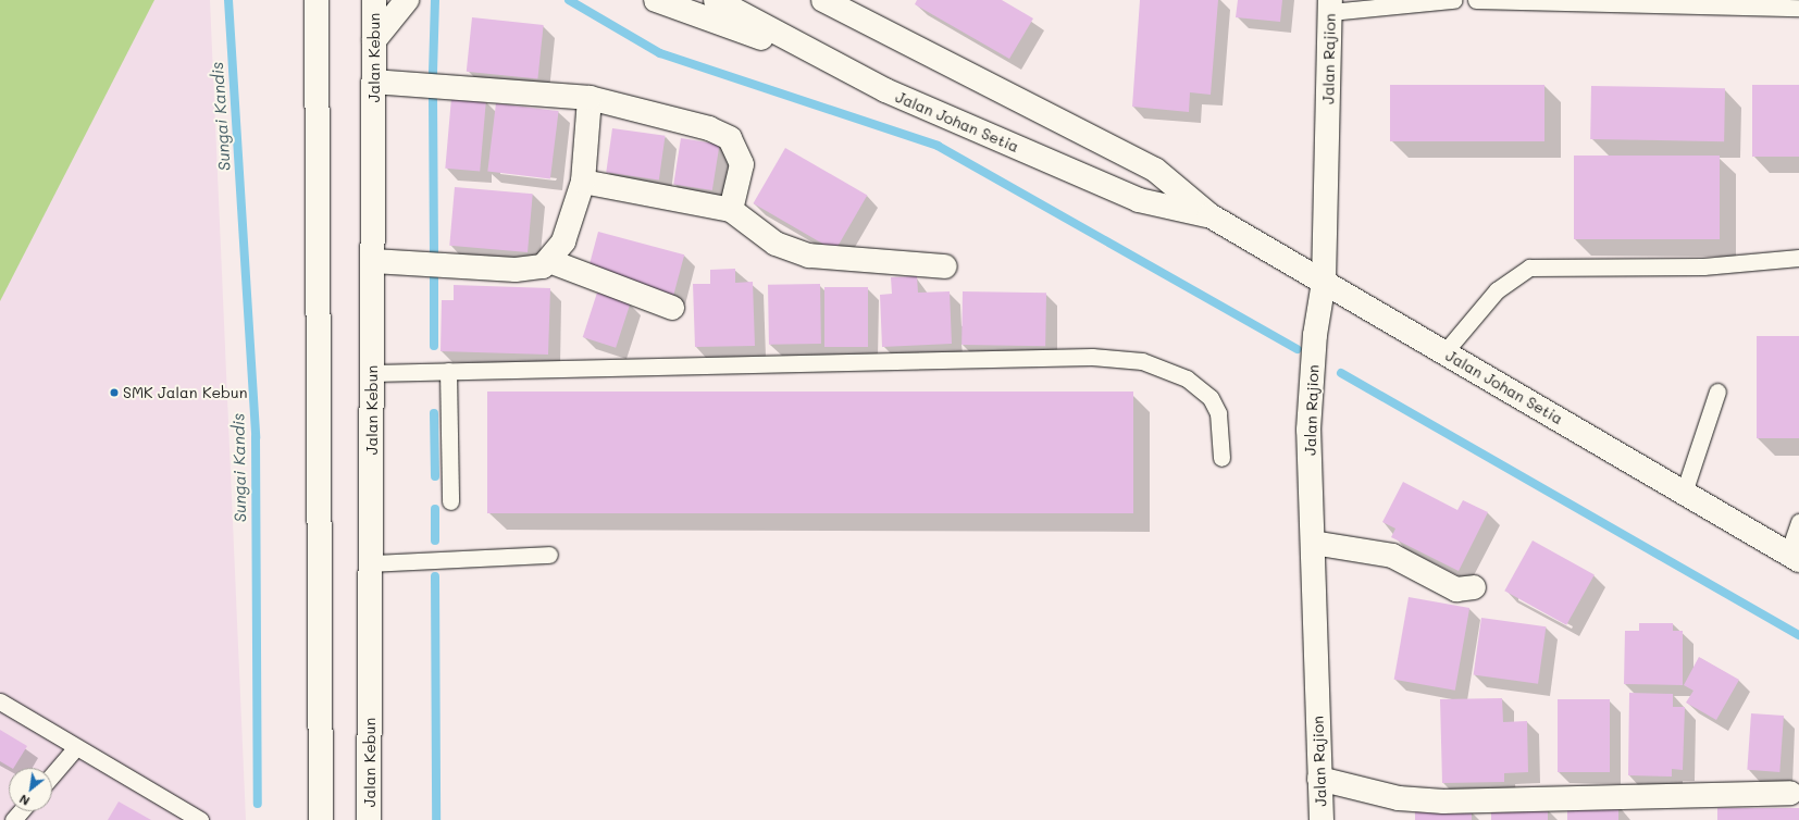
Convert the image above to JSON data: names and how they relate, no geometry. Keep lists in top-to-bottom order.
{
  "streets": {
    "main road": ["Jalan Kebun", "Jalan Rajion", "Jalan Johan Setia"]
  },
  "crossings": [
    ["Jalan Rajion", "Jalan Johan Setia"]
  ],
  "water": ["Sungai Kandis"],
  "places": ["SMK Jalan Kebun"],
  "north": "bottom left"
}
